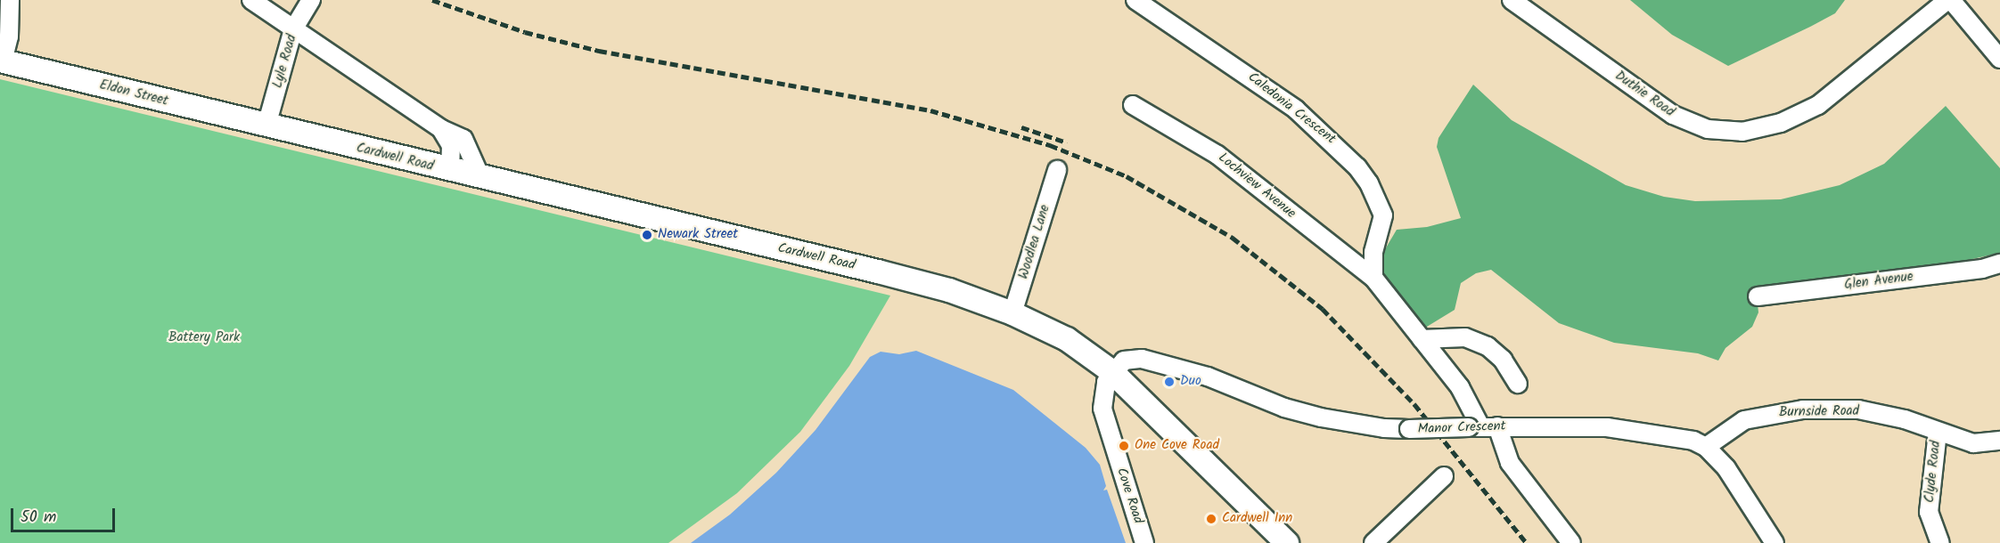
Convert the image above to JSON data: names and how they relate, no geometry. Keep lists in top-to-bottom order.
{
  "streets": {
    "main road": ["Eldon Street", "Cardwell Road"],
    "street": [
      "Lyle Road",
      "Duthie Road",
      "Caledonia Crescent",
      "Lochview Avenue",
      "Woodlea Lane",
      "Glen Avenue",
      "Burnside Road",
      "Manor Crescent",
      "Clyde Road",
      "Cove Road"
    ]
  },
  "crossings": [
    ["Lyle Road", "Eldon Street"],
    ["Lyle Road", "Cardwell Road"],
    ["Eldon Street", "Cardwell Road"],
    ["Caledonia Crescent", "Lochview Avenue"],
    ["Cardwell Road", "Woodlea Lane"],
    ["Cardwell Road", "Manor Crescent"],
    ["Cardwell Road", "Cove Road"],
    ["Burnside Road", "Manor Crescent"],
    ["Burnside Road", "Clyde Road"],
    ["Manor Crescent", "Cove Road"]
  ],
  "parks": ["Battery Park"],
  "places": [
    "Newark Street",
    "Duo",
    "One Cove Road",
    "Cardwell Inn"
  ],
  "scale_bar": "50 m"
}
